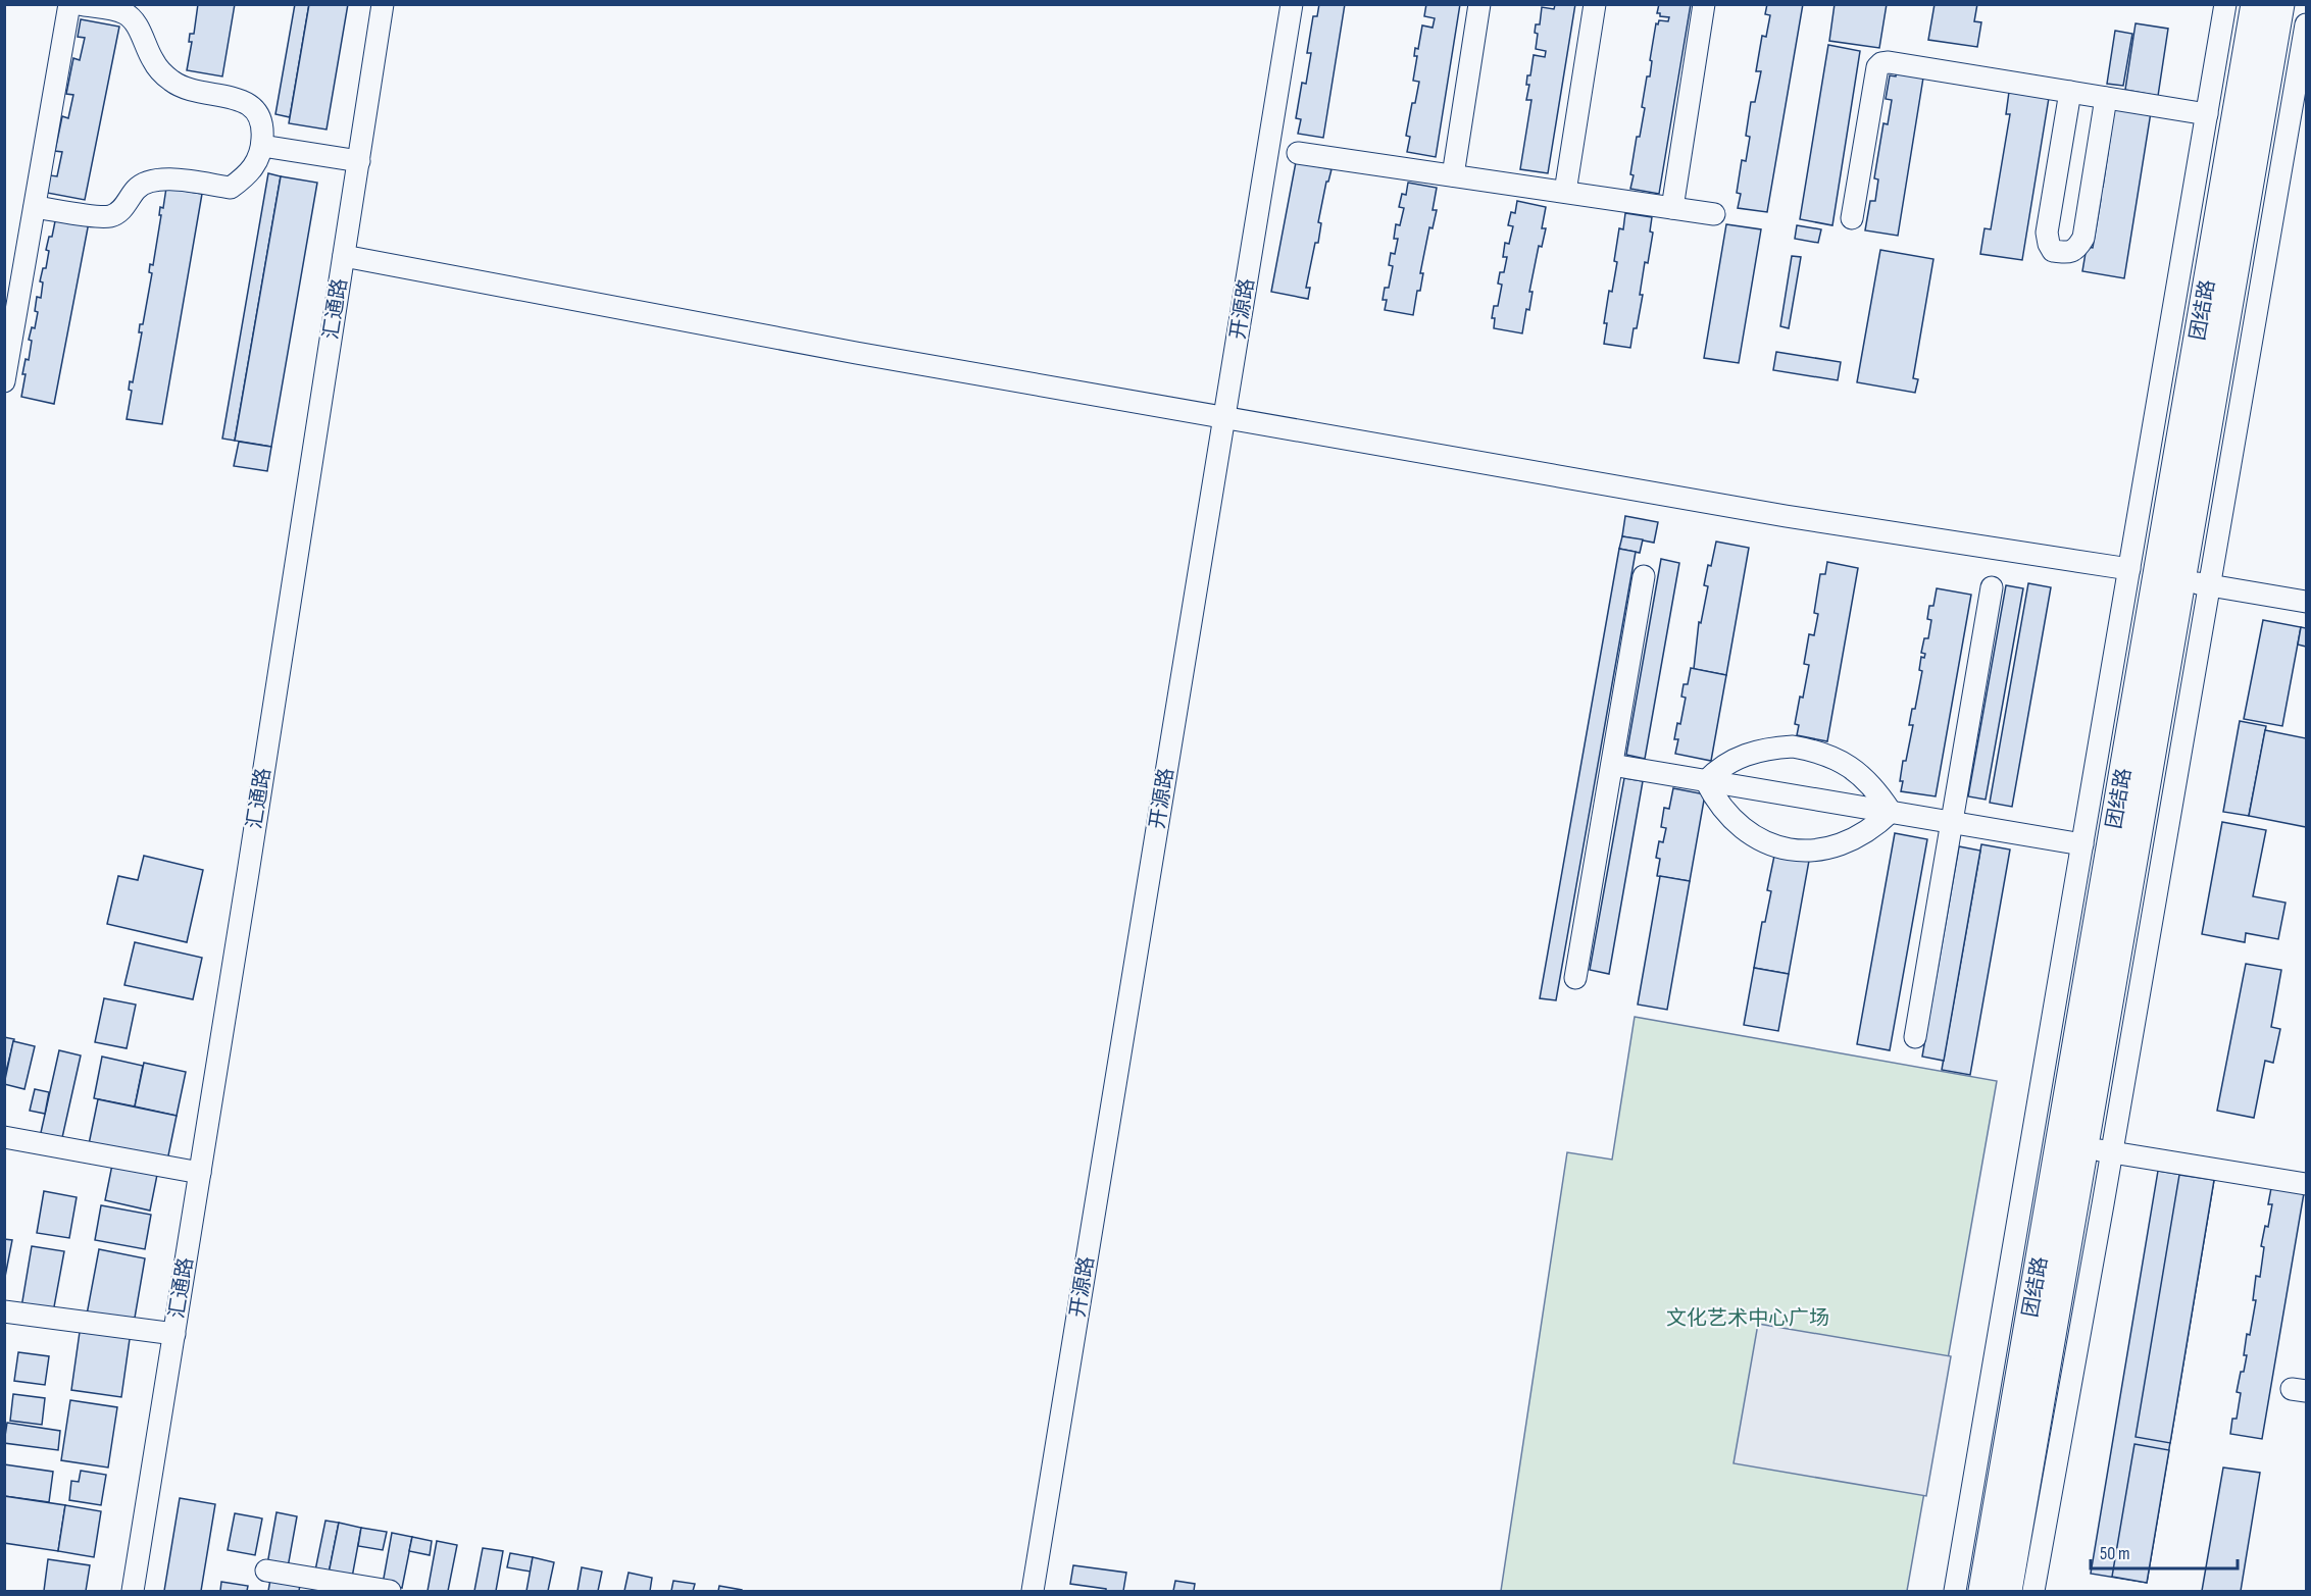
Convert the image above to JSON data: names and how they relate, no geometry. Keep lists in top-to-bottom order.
{
  "streets": {
    "main road": ["团结路"],
    "street": ["汇通路", "开源路"]
  },
  "parks": ["文化艺术中心广场"],
  "scale_bar": "50 m"
}
